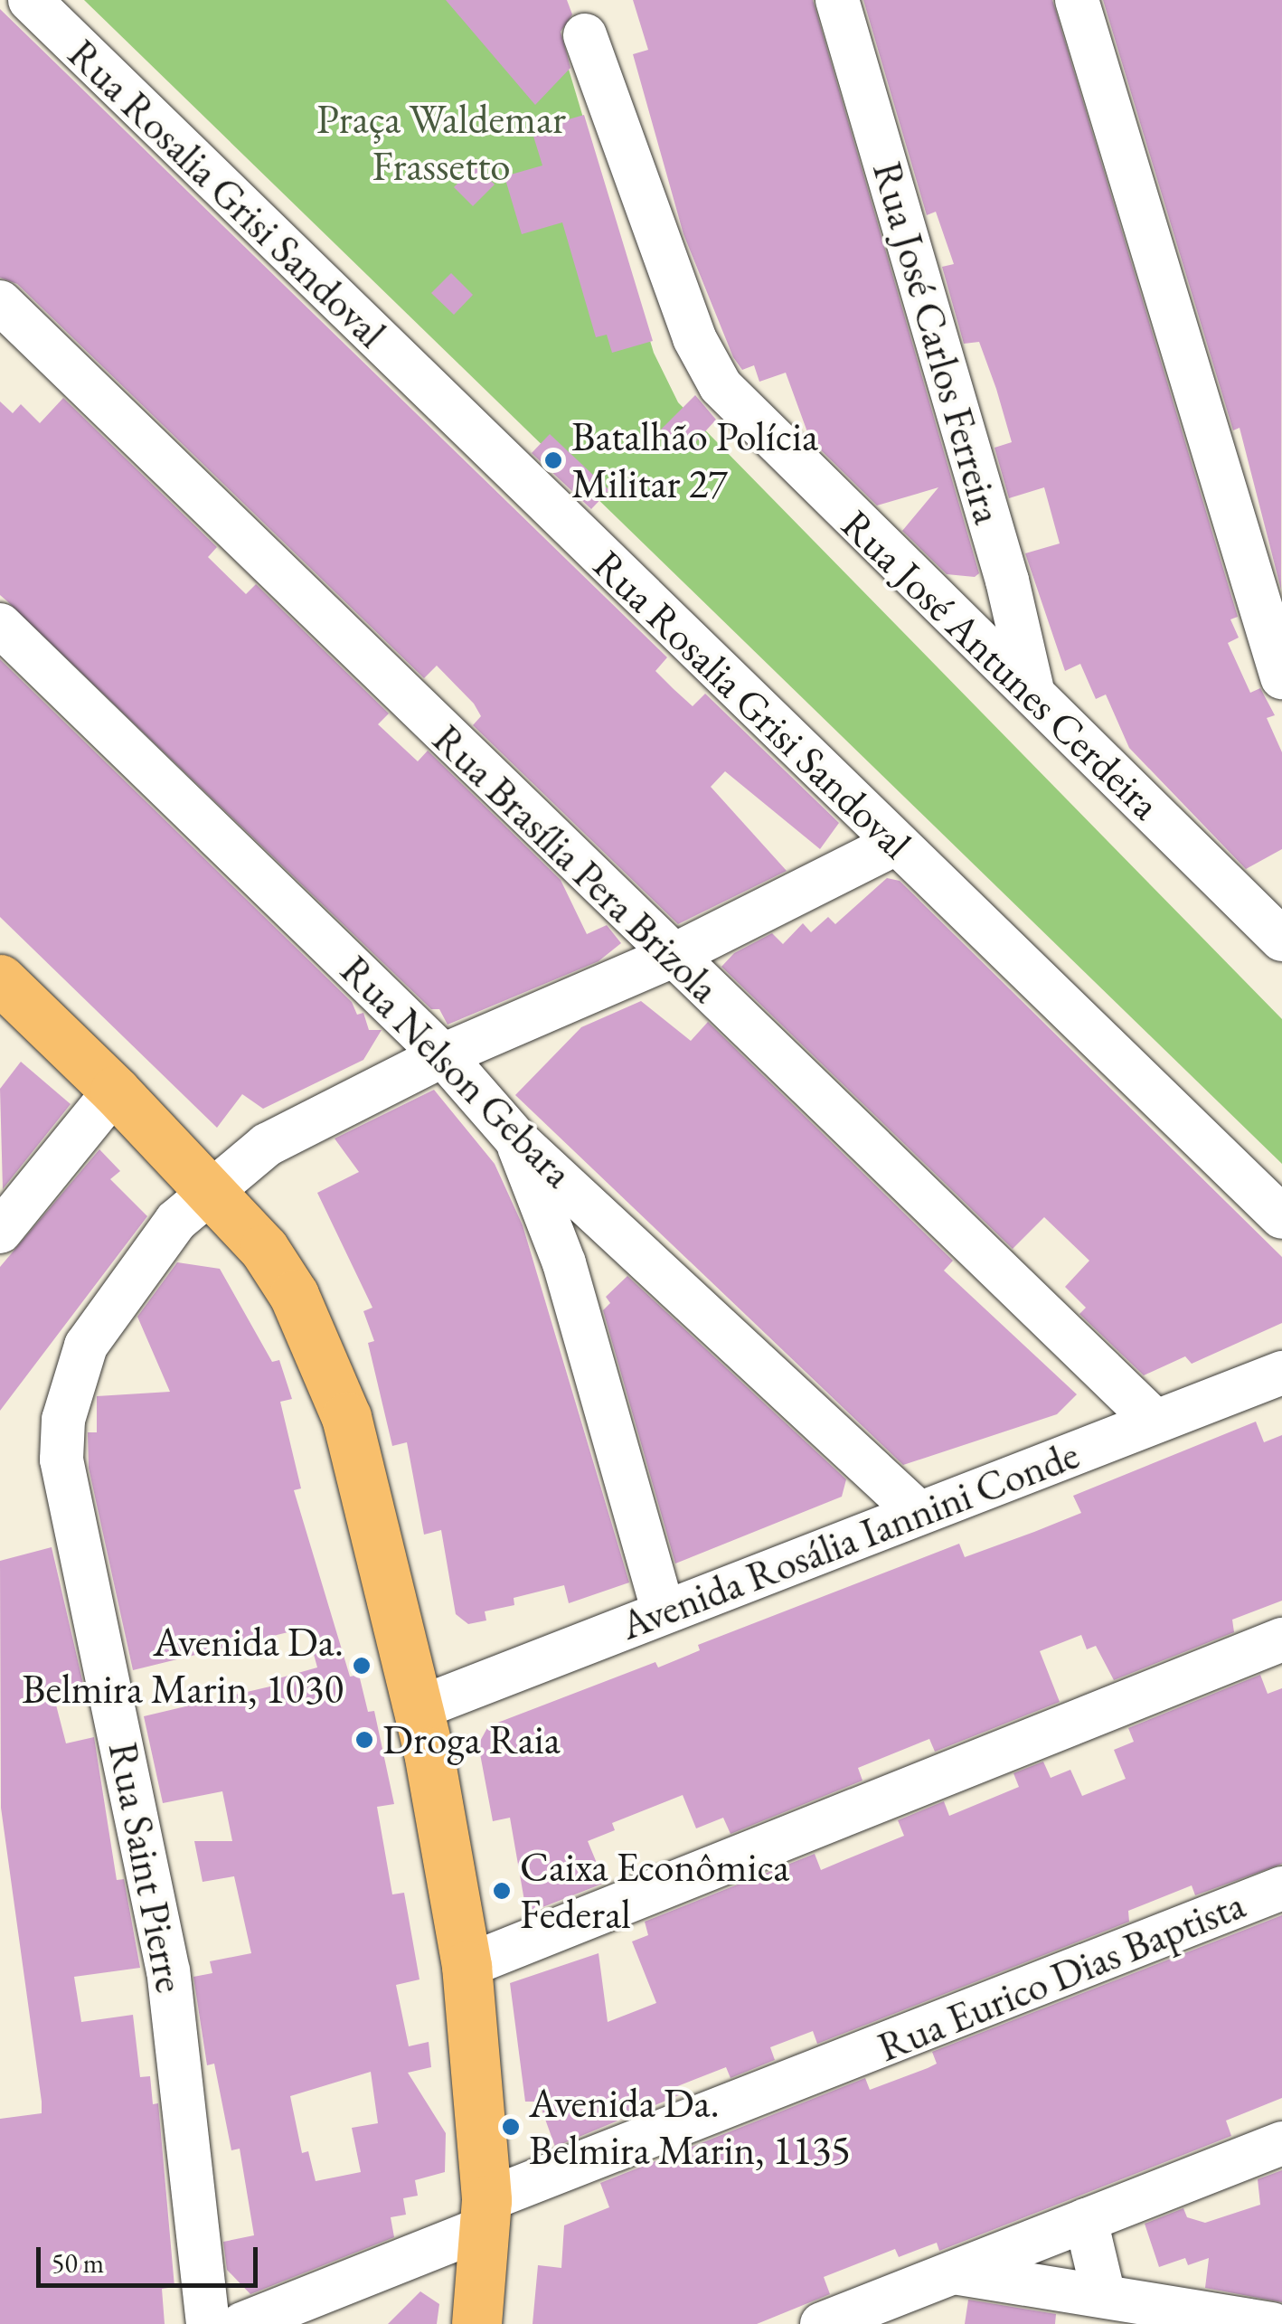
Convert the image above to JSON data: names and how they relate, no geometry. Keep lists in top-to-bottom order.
{
  "streets": {
    "street": [
      "Rua Rosalia Grisi Sandoval",
      "Rua José Carlos Ferreira",
      "Rua José Antunes Cerdeira",
      "Rua Brasília Pera Brizola",
      "Rua Nelson Gebara",
      "Avenida Rosália Iannini Conde",
      "Rua Saint Pierre",
      "Rua Eurico Dias Baptista"
    ]
  },
  "crossings": [
    ["Rua Rosalia Grisi Sandoval", "Rua Saint Pierre"],
    ["Rua José Carlos Ferreira", "Rua José Antunes Cerdeira"],
    ["Rua Brasília Pera Brizola", "Avenida Rosália Iannini Conde"],
    ["Rua Brasília Pera Brizola", "Rua Saint Pierre"],
    ["Rua Nelson Gebara", "Avenida Rosália Iannini Conde"],
    ["Rua Nelson Gebara", "Rua Saint Pierre"]
  ],
  "parks": ["Praça Waldemar Frassetto"],
  "places": [
    "Batalhão Polícia Militar 27",
    "Avenida Da. Belmira Marin, 1030",
    "Droga Raia",
    "Caixa Econômica Federal",
    "Avenida Da. Belmira Marin, 1135"
  ],
  "scale_bar": "50 m"
}
